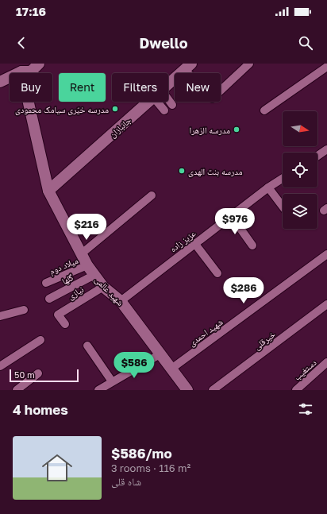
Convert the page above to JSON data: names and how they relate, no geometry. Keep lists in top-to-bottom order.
{
  "streets": {
    "main road": ["جانبازان", "شهید عالمی"],
    "street": [
      "عزیز زاده",
      "میلاد دوم",
      "گلها",
      "نیازی",
      "شهید احمدی",
      "خیرقلی",
      "دستغیب"
    ]
  },
  "crossings": [
    ["جانبازان", "شهید عالمی"],
    ["عزیز زاده", "شهید عالمی"],
    ["میلاد دوم", "شهید عالمی"],
    ["گلها", "شهید عالمی"],
    ["شهید عالمی", "نیازی"],
    ["شهید عالمی", "شهید احمدی"]
  ],
  "places": ["مدرسه خیّری سیامک محمودی", "مدرسه الزهرا", "مدرسه بنت الهدی"],
  "scale_bar": "50 m",
  "north": "right",
  "page": {
    "status": "17:16",
    "header": "Dwello",
    "chip": [
      "Buy",
      "Rent",
      "Filters",
      "New"
    ],
    "price": [
      "$976",
      "$216",
      "$286",
      "$586"
    ],
    "scale": "50 m",
    "heading": "4 homes",
    "list": [
      {
        "name": "$586/mo",
        "note": "3 rooms · 116 m² · شاه قلی"
      }
    ]
  }
}
